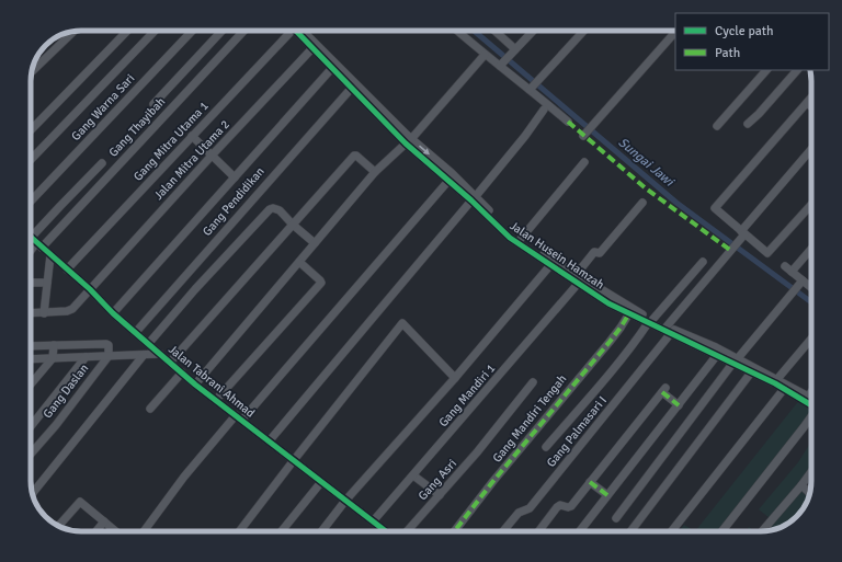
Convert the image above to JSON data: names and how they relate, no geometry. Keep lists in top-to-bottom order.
{
  "streets": {
    "street": [
      "Gang Warna Sari",
      "Gang Thayibah",
      "Gang Mitra Utama 1",
      "Jalan Mitra Utama 2",
      "Gang Pendidikan",
      "Jalan Husein Hamzah",
      "Jalan Tabrani Ahmad",
      "Gang Daslan",
      "Gang Mandiri 1",
      "Gang Mandiri Tengah",
      "Gang Palmasari I",
      "Gang Asri"
    ]
  },
  "crossings": [
    ["Gang Thayibah", "Jalan Tabrani Ahmad"],
    ["Gang Mitra Utama 1", "Jalan Tabrani Ahmad"],
    ["Jalan Mitra Utama 2", "Jalan Husein Hamzah"],
    ["Jalan Mitra Utama 2", "Jalan Tabrani Ahmad"],
    ["Gang Pendidikan", "Jalan Husein Hamzah"],
    ["Gang Pendidikan", "Jalan Tabrani Ahmad"],
    ["Jalan Husein Hamzah", "Jalan Tabrani Ahmad"],
    ["Jalan Husein Hamzah", "Gang Mandiri 1"],
    ["Jalan Husein Hamzah", "Gang Mandiri Tengah"],
    ["Jalan Husein Hamzah", "Gang Palmasari I"],
    ["Jalan Tabrani Ahmad", "Gang Mandiri 1"]
  ],
  "water": ["Sungai Jawi"],
  "legend": ["Cycle path", "Path"]
}
